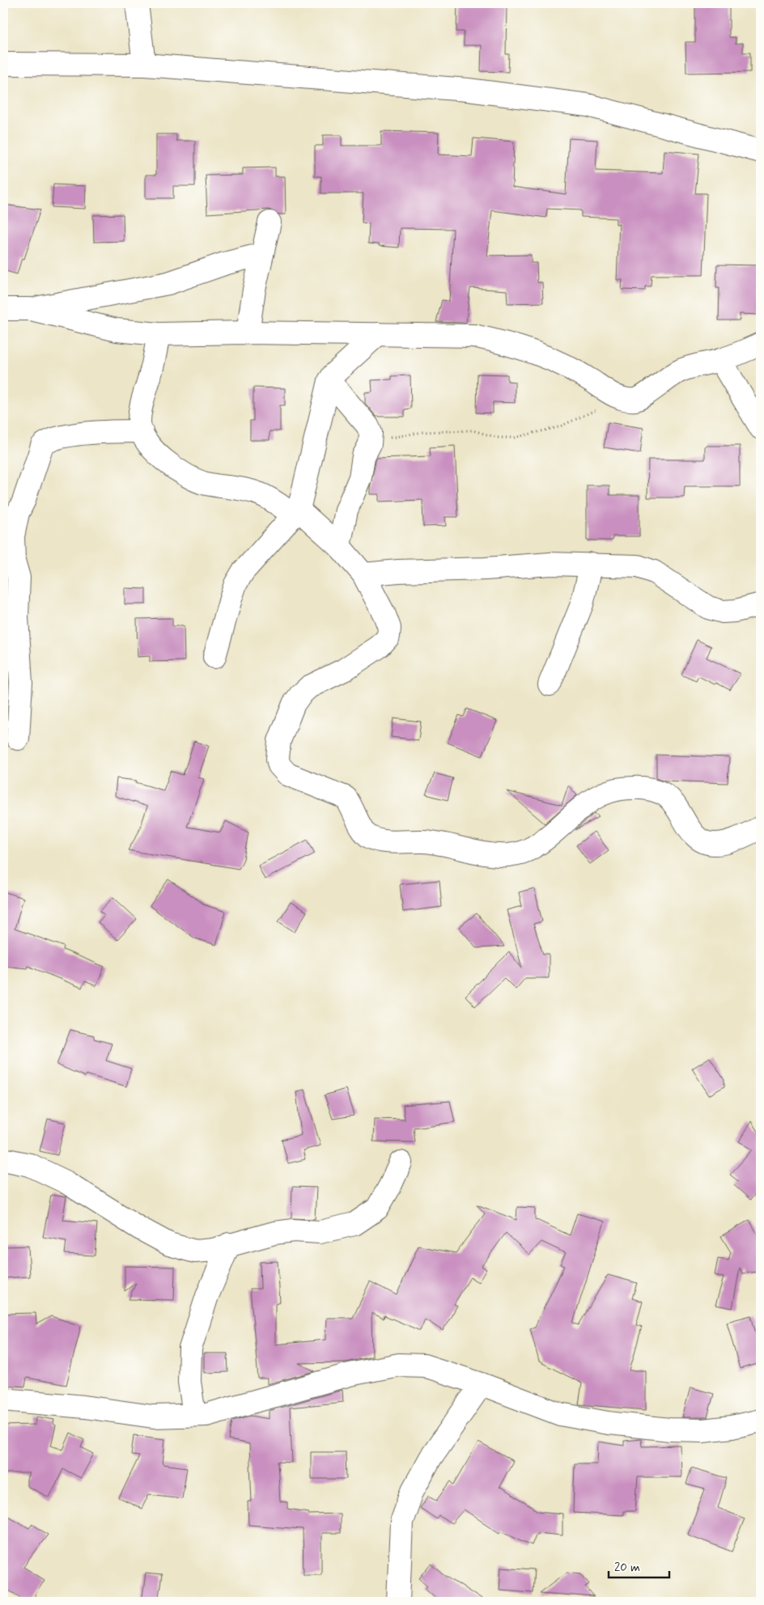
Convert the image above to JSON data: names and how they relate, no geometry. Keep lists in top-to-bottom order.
{
  "scale_bar": "20 m"
}
